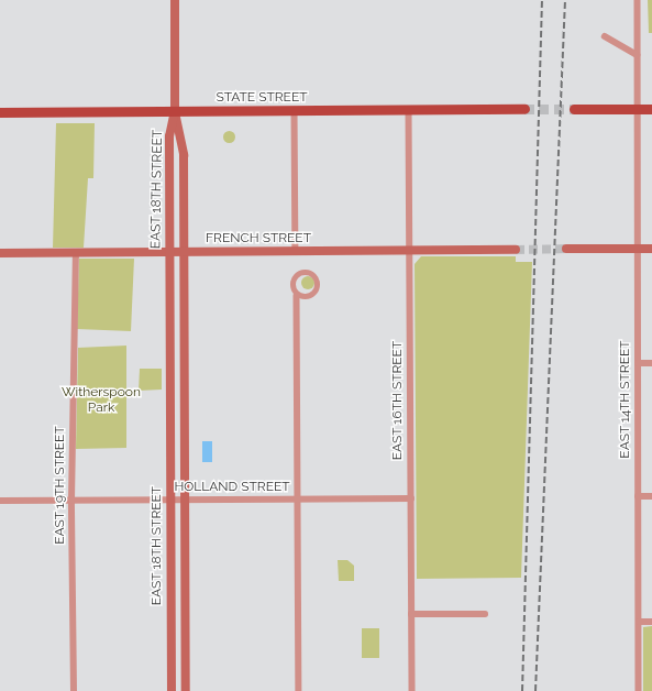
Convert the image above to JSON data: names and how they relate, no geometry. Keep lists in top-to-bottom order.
{
  "streets": {
    "main road": ["STATE STREET", "EAST 18TH STREET", "FRENCH STREET"],
    "street": [
      "EAST 14TH STREET",
      "EAST 16TH STREET",
      "EAST 19TH STREET",
      "HOLLAND STREET"
    ]
  },
  "crossings": [
    ["STATE STREET", "EAST 18TH STREET"],
    ["STATE STREET", "EAST 16TH STREET"],
    ["EAST 18TH STREET", "FRENCH STREET"],
    ["EAST 18TH STREET", "HOLLAND STREET"],
    ["FRENCH STREET", "EAST 16TH STREET"],
    ["FRENCH STREET", "EAST 19TH STREET"],
    ["EAST 16TH STREET", "HOLLAND STREET"],
    ["EAST 19TH STREET", "HOLLAND STREET"]
  ],
  "parks": ["Witherspoon Park"]
}
